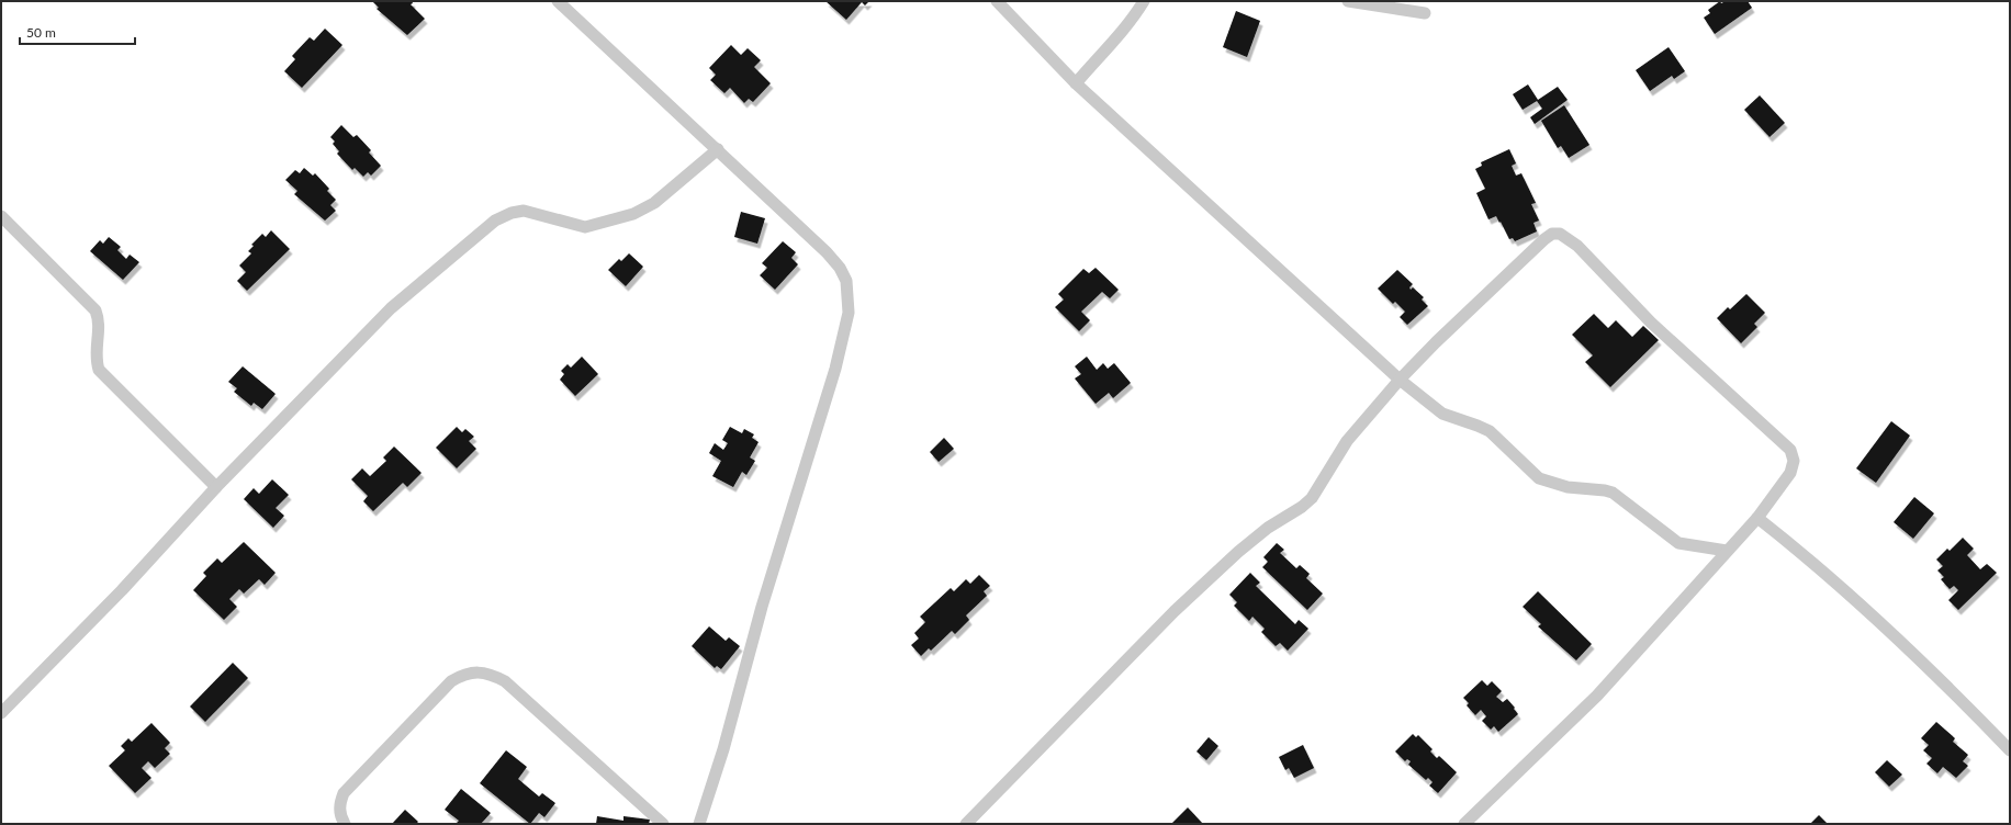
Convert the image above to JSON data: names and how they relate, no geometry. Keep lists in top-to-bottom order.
{
  "scale_bar": "50 m"
}
